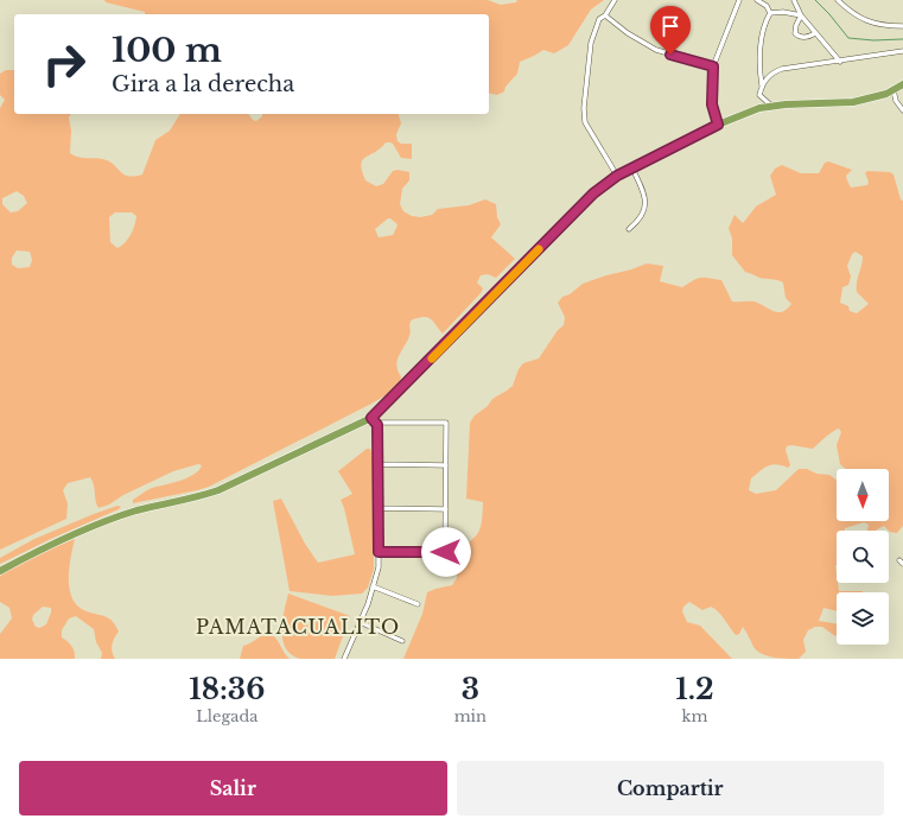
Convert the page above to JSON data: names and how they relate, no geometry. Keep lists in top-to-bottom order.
{
  "districts": ["PAMATACUALITO"],
  "north": "bottom",
  "page": {
    "turn": ["100 m", "Gira a la derecha"],
    "eta": [
      "18:36",
      "Llegada",
      "3",
      "min",
      "1.2",
      "km"
    ],
    "buttons": ["Salir", "Compartir"]
  }
}
